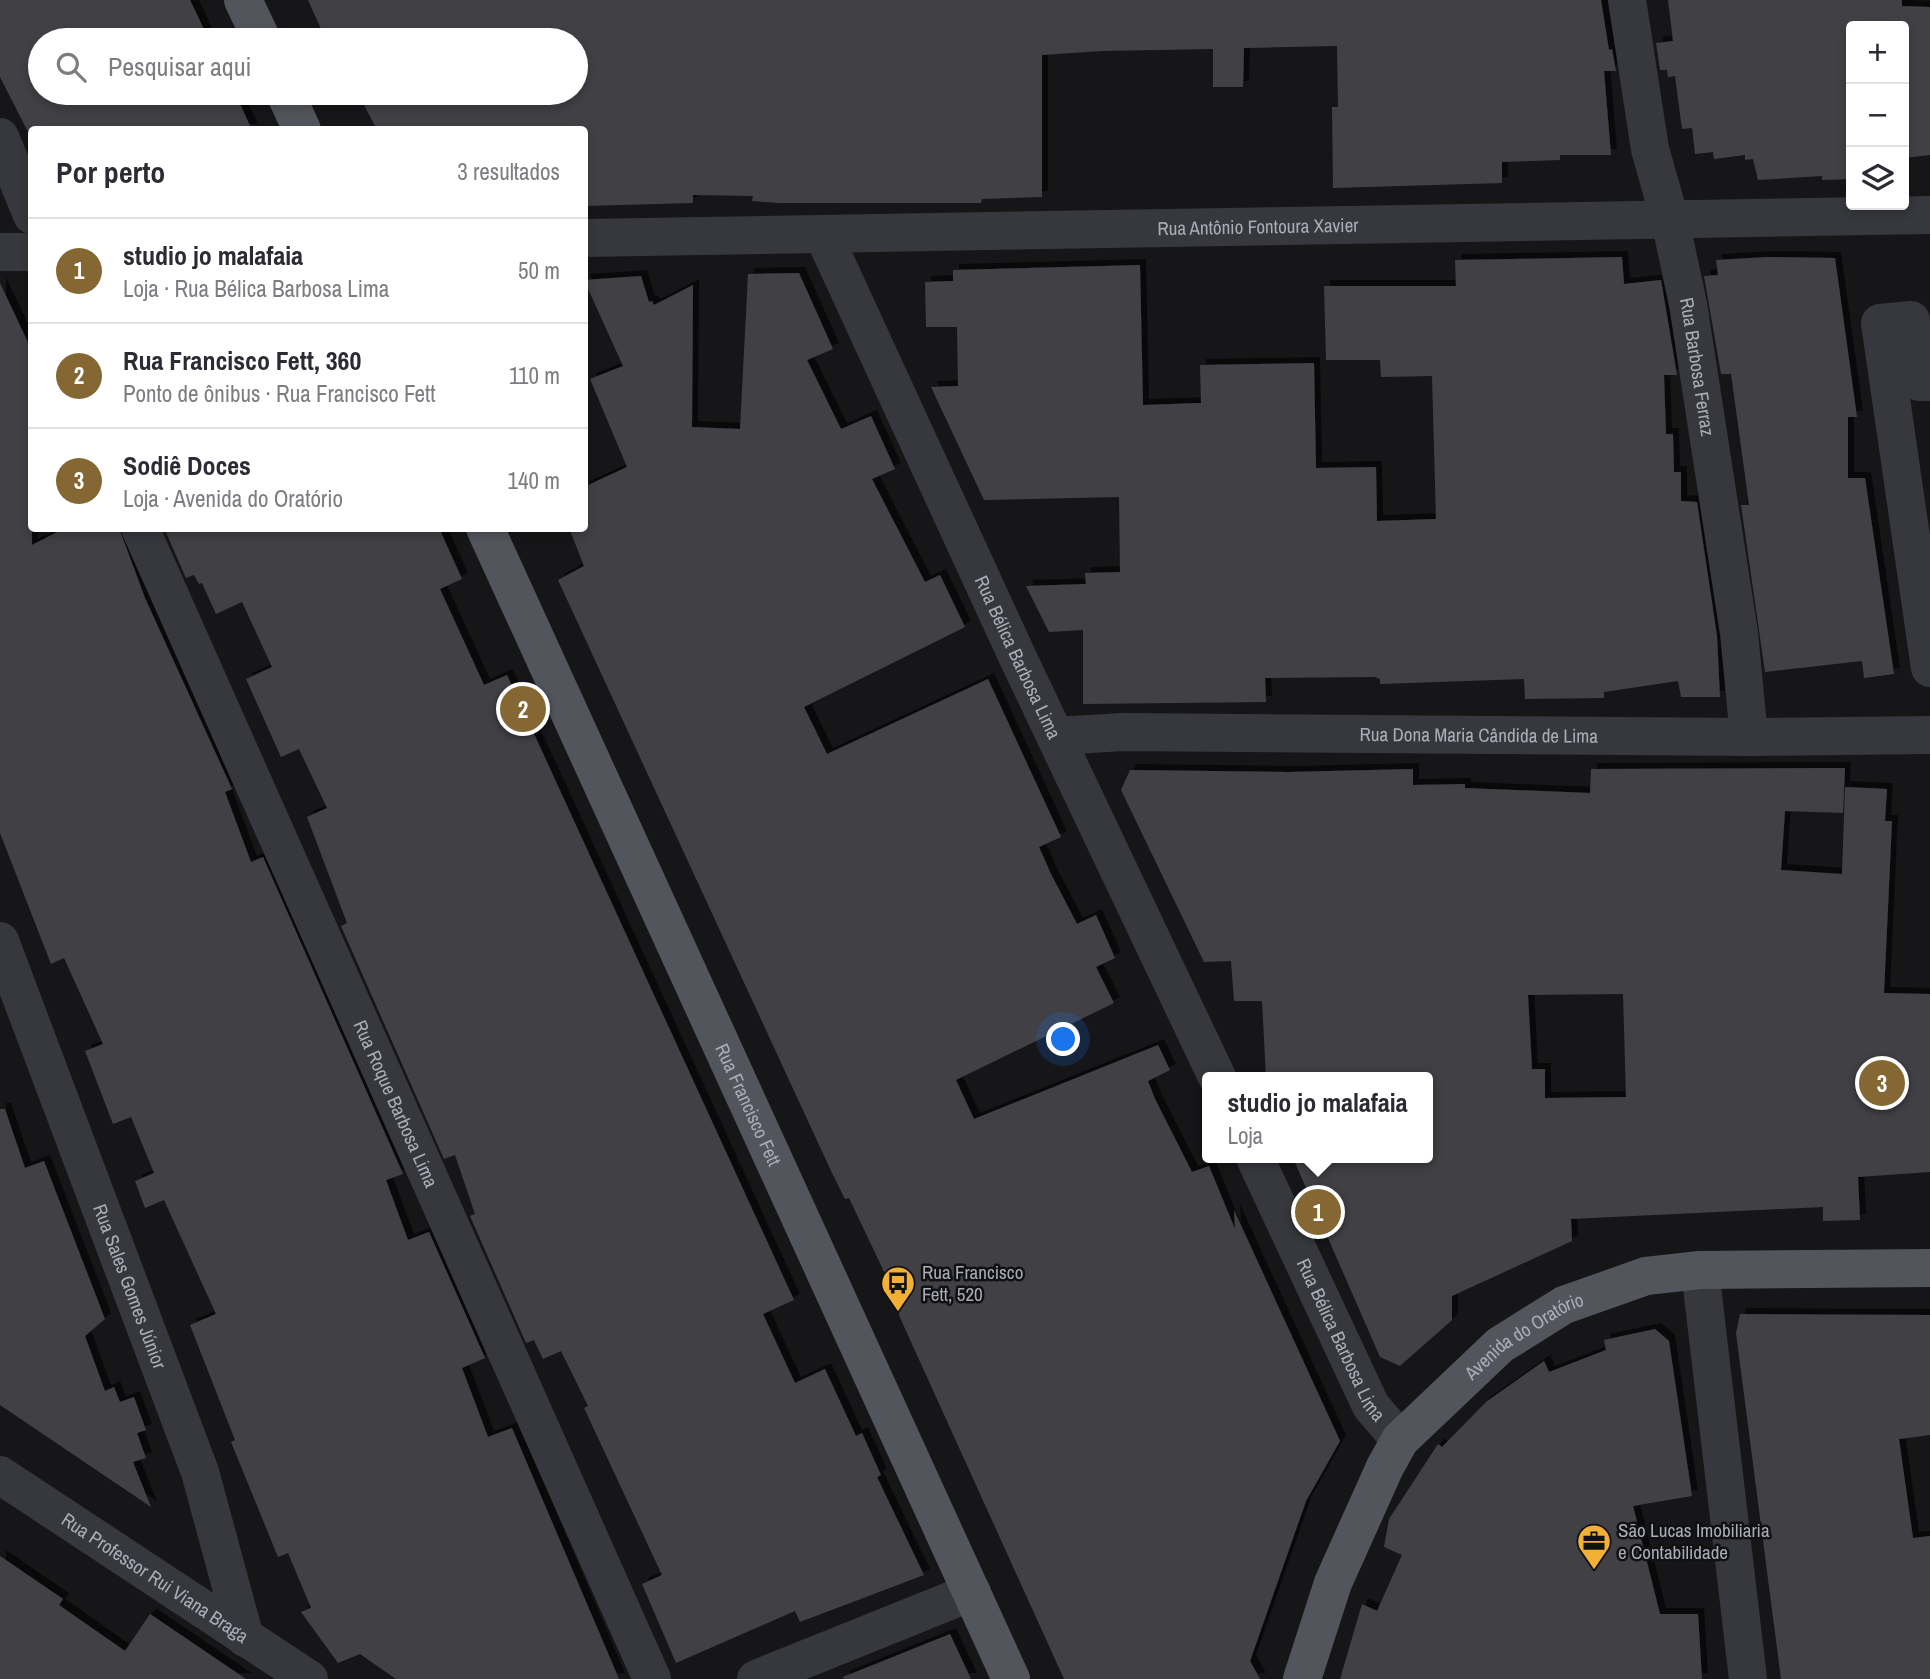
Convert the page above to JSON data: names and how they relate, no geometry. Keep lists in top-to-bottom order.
{
  "streets": {
    "main road": ["Rua Francisco Fett", "Avenida do Oratório"],
    "street": [
      "Rua Antônio Fontoura Xavier",
      "Rua Barbosa Ferraz",
      "Rua Bélica Barbosa Lima",
      "Rua Dona Maria Cândida de Lima",
      "Rua Roque Barbosa Lima",
      "Rua Sales Gomes Júnior",
      "Rua Professor Rui Viana Braga"
    ]
  },
  "crossings": [
    ["Rua Antônio Fontoura Xavier", "Rua Barbosa Ferraz"],
    ["Rua Antônio Fontoura Xavier", "Rua Bélica Barbosa Lima"],
    ["Rua Barbosa Ferraz", "Rua Dona Maria Cândida de Lima"],
    ["Rua Bélica Barbosa Lima", "Rua Dona Maria Cândida de Lima"],
    ["Rua Bélica Barbosa Lima", "Avenida do Oratório"],
    ["Rua Sales Gomes Júnior", "Rua Professor Rui Viana Braga"]
  ],
  "places": {
    "bus stop": ["Rua Francisco Fett, 520"],
    "office": ["São Lucas Imobiliaria e Contabilidade"]
  },
  "page": {
    "map_buttons": ["+", "−"],
    "search": "Pesquisar aqui",
    "heading": ["Por perto", "3 resultados"],
    "list": [
      {
        "mark": "1",
        "name": "studio jo malafaia",
        "note": "Loja · Rua Bélica Barbosa Lima",
        "value": "50 m"
      },
      {
        "mark": "2",
        "name": "Rua Francisco Fett, 360",
        "note": "Ponto de ônibus · Rua Francisco Fett",
        "value": "110 m"
      },
      {
        "mark": "3",
        "name": "Sodiê Doces",
        "note": "Loja · Avenida do Oratório",
        "value": "140 m"
      }
    ],
    "pins": ["2", "3", "1"],
    "popup": ["studio jo malafaia", "Loja"]
  }
}
